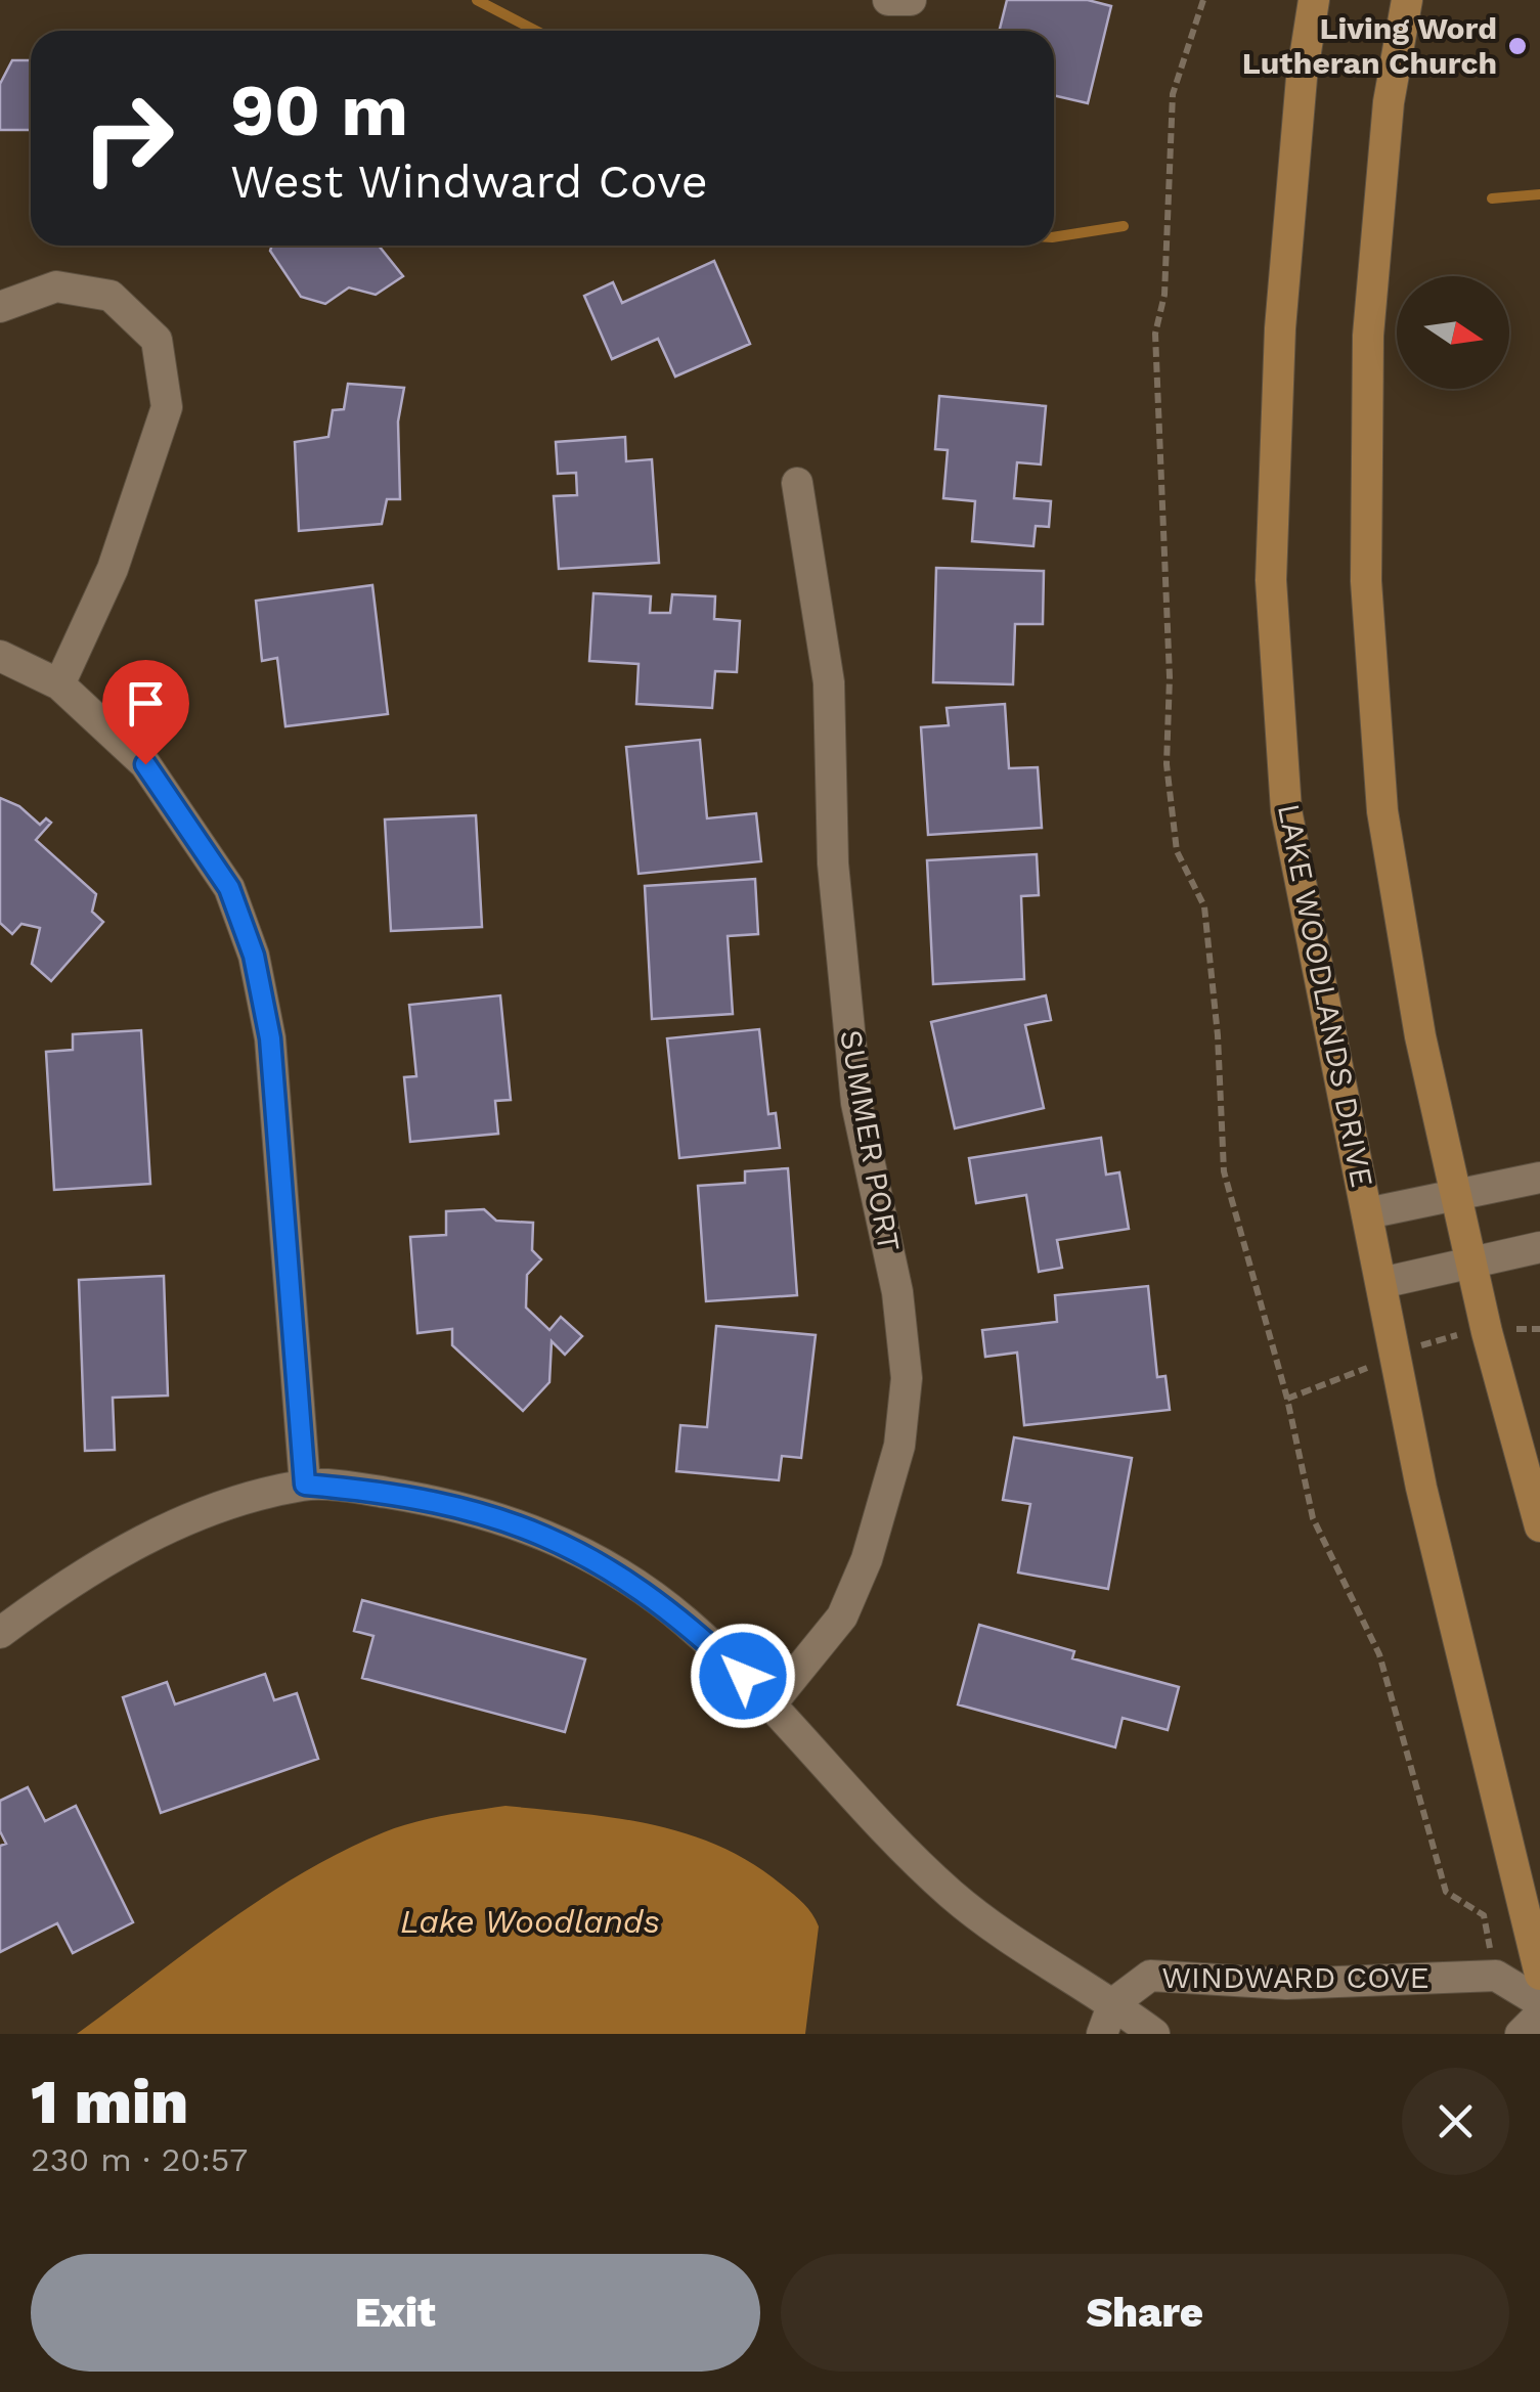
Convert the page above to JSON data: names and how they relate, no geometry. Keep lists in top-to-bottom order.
{
  "streets": {
    "main road": ["LAKE WOODLANDS DRIVE"],
    "street": ["SUMMER PORT", "WINDWARD COVE"]
  },
  "crossings": [
    ["SUMMER PORT", "WINDWARD COVE"]
  ],
  "water": ["Lake Woodlands"],
  "places": ["Living Word Lutheran Church"],
  "north": "right",
  "page": {
    "turn": ["90 m", "West Windward Cove"],
    "heading": ["1 min", "230 m · 20:57"],
    "buttons": ["Exit", "Share"]
  }
}
